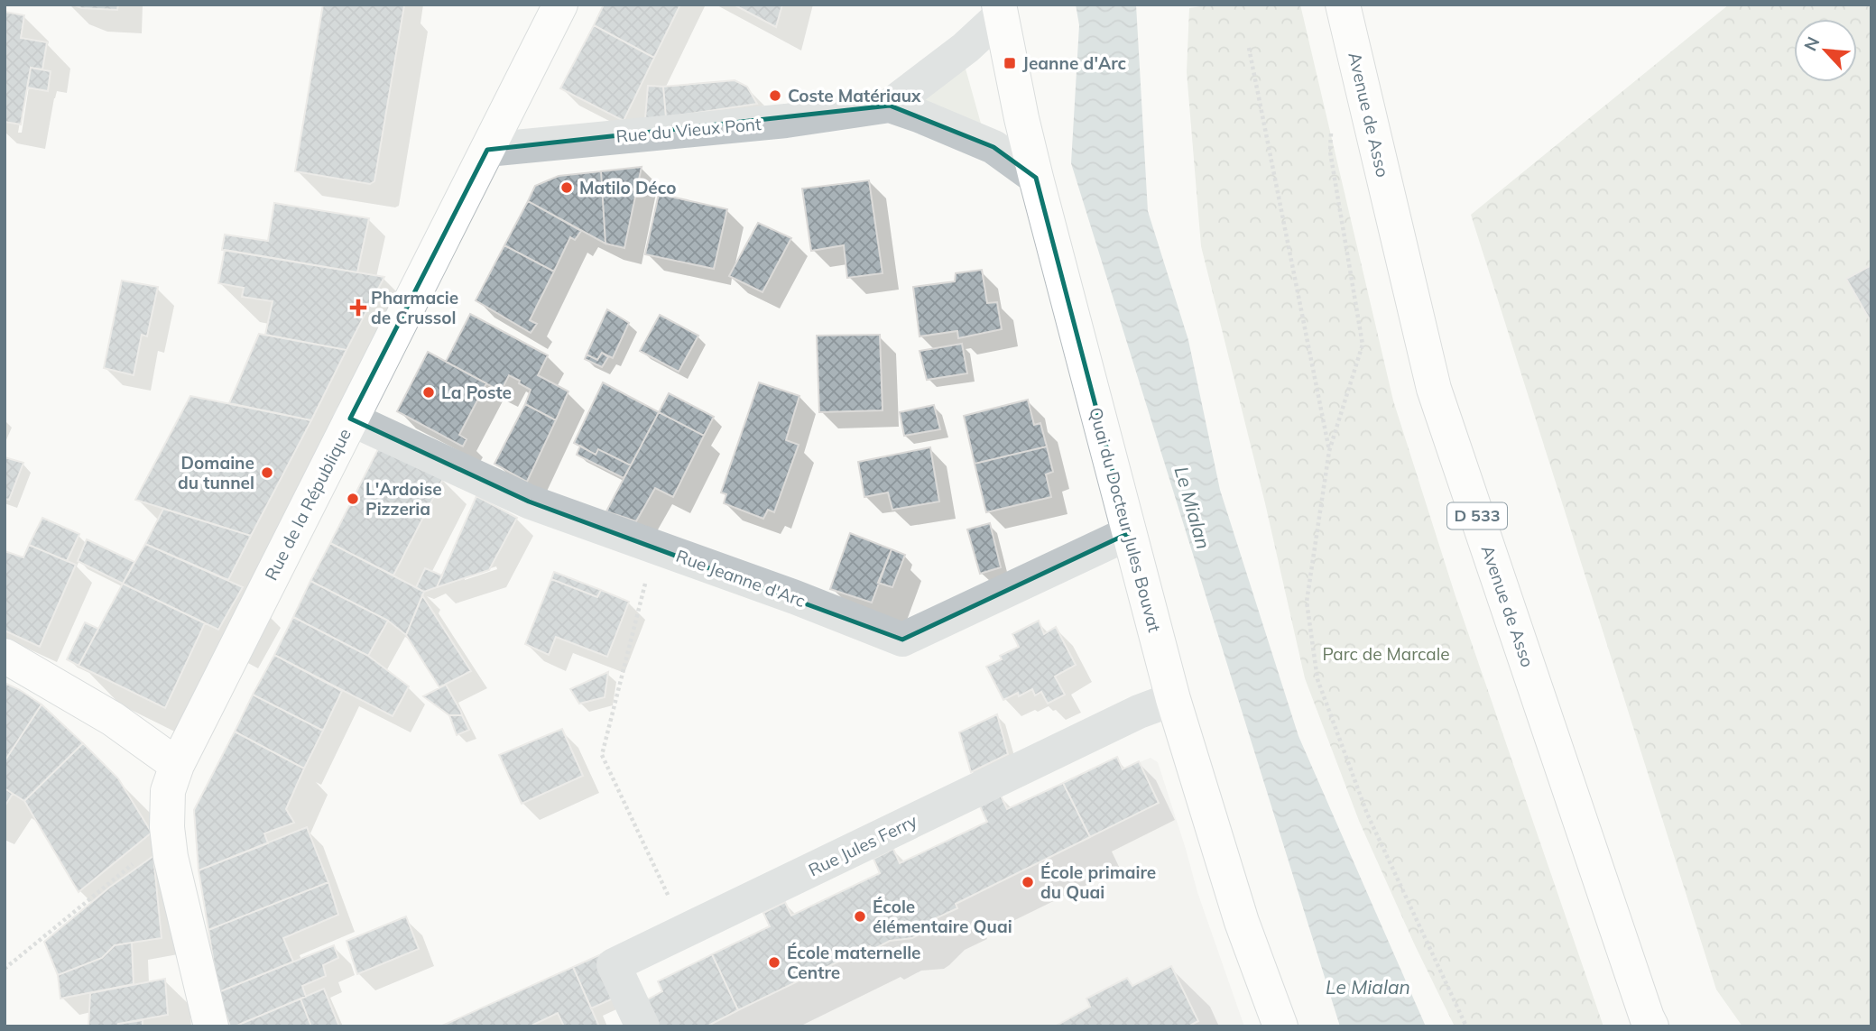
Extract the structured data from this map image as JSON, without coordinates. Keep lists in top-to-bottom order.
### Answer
{
  "streets": {
    "street": [
      "Avenue de Asso",
      "Rue du Vieux Pont",
      "Rue de la République",
      "D 533",
      "Quai du Docteur Jules Bouvat",
      "Rue Jeanne d'Arc",
      "Rue Jules Ferry"
    ]
  },
  "crossings": [
    ["Rue du Vieux Pont", "Rue de la République"],
    ["Rue du Vieux Pont", "Quai du Docteur Jules Bouvat"],
    ["Rue de la République", "Rue Jeanne d'Arc"],
    ["Quai du Docteur Jules Bouvat", "Rue Jeanne d'Arc"],
    ["Quai du Docteur Jules Bouvat", "Rue Jules Ferry"]
  ],
  "water": ["Le Mialan"],
  "parks": ["Parc de Marcale"],
  "places": {
    "transit": ["Jeanne d'Arc"],
    "other": [
      "Coste Matériaux",
      "Matilo Déco",
      "La Poste",
      "Domaine du tunnel",
      "L'Ardoise Pizzeria",
      "École primaire du Quai",
      "École élémentaire Quai",
      "École maternelle Centre"
    ],
    "health": ["Pharmacie de Crussol"]
  },
  "north": "top left"
}
